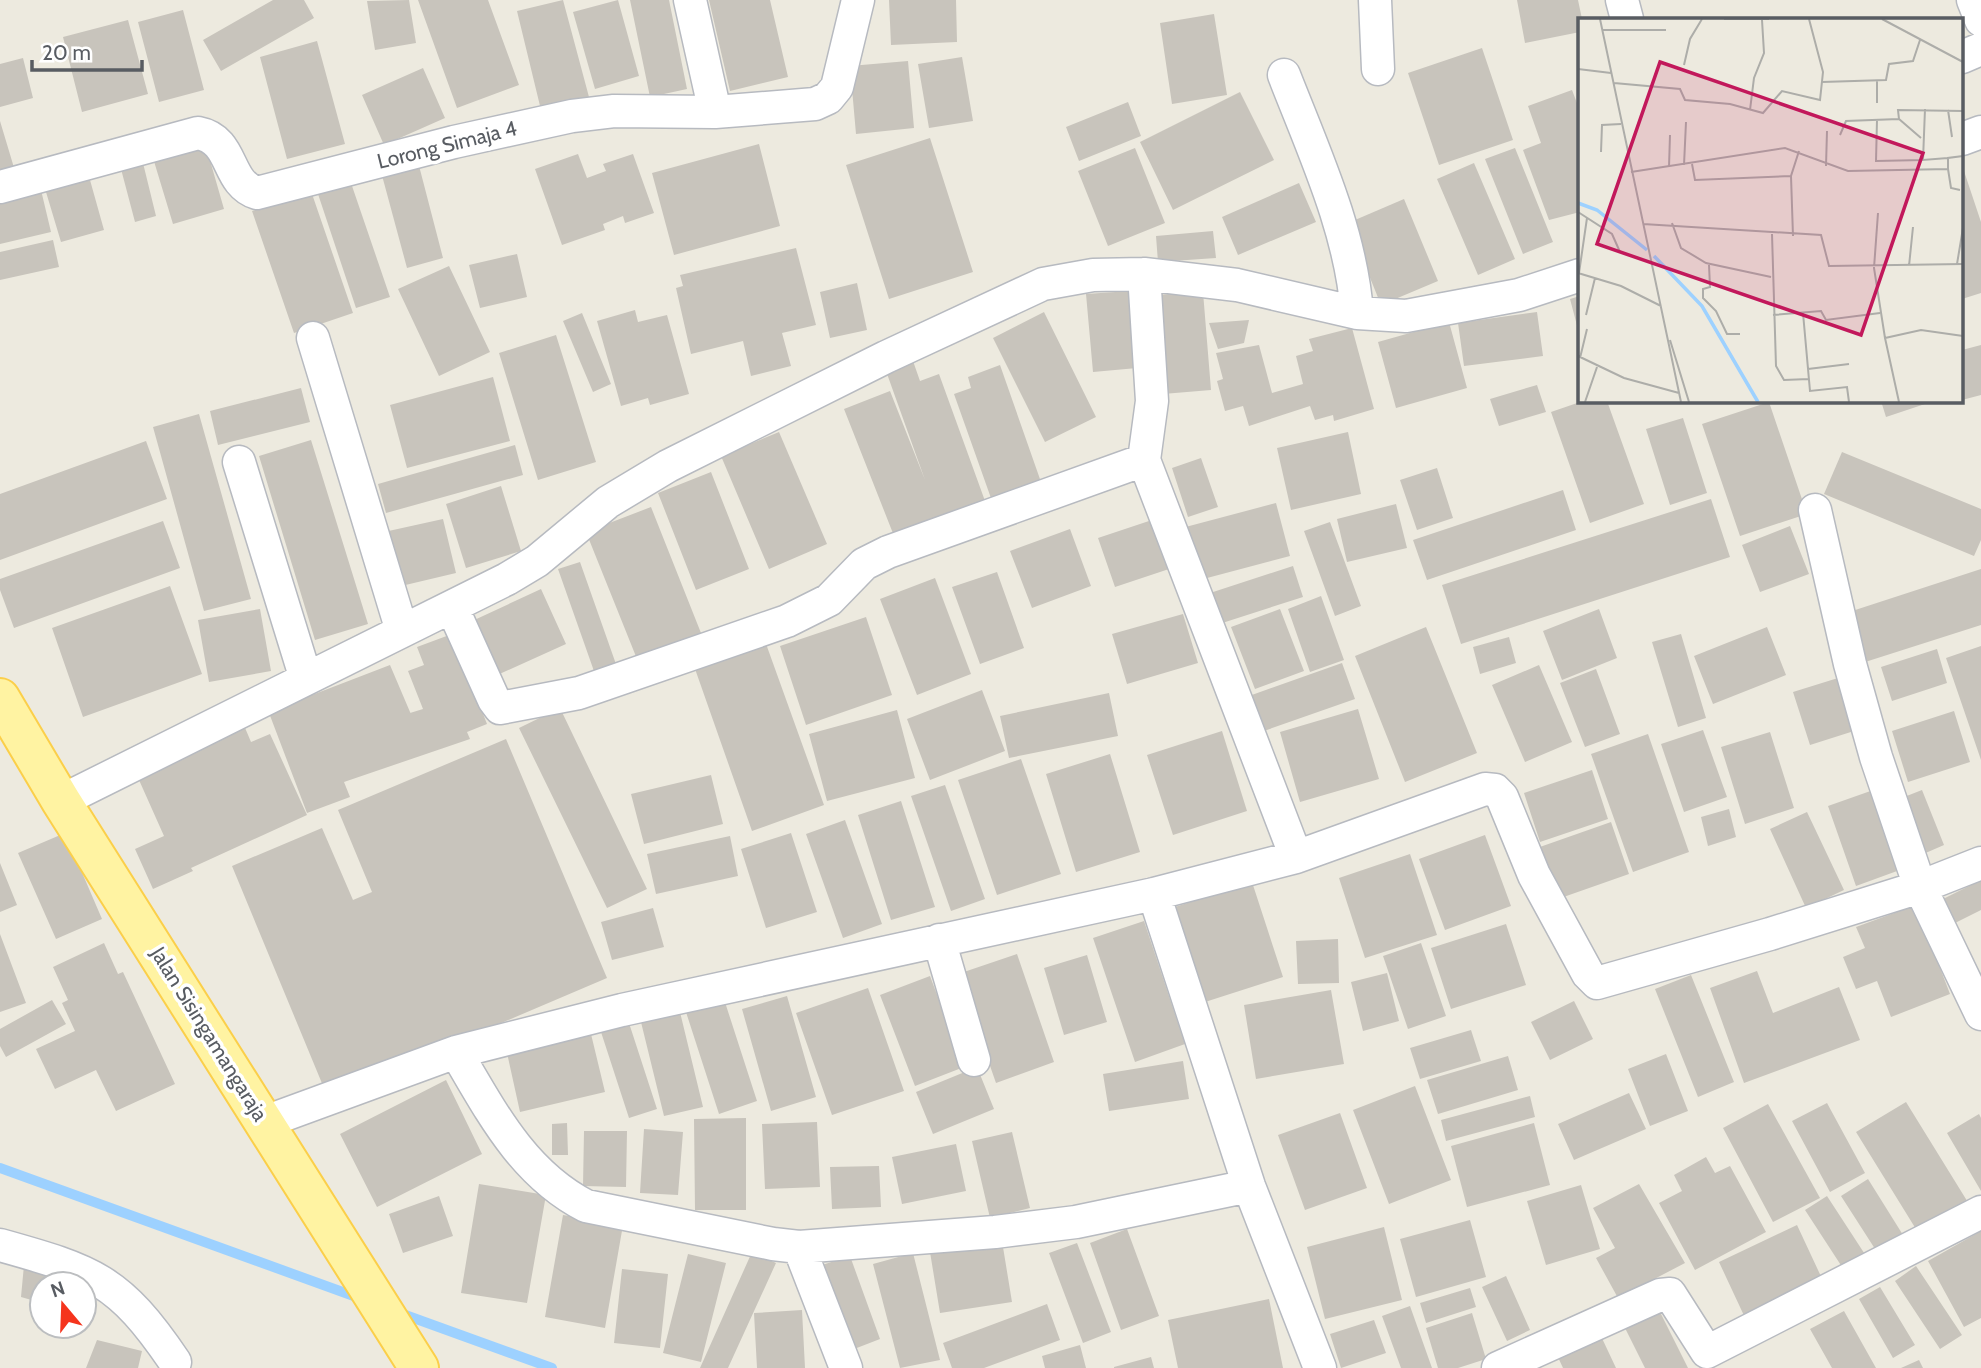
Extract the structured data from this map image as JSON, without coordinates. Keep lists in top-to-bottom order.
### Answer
{
  "streets": {
    "main road": ["Jalan Sisingamangaraja"],
    "street": ["Lorong Simaja 4"]
  },
  "scale_bar": "20 m",
  "north": "top"
}
